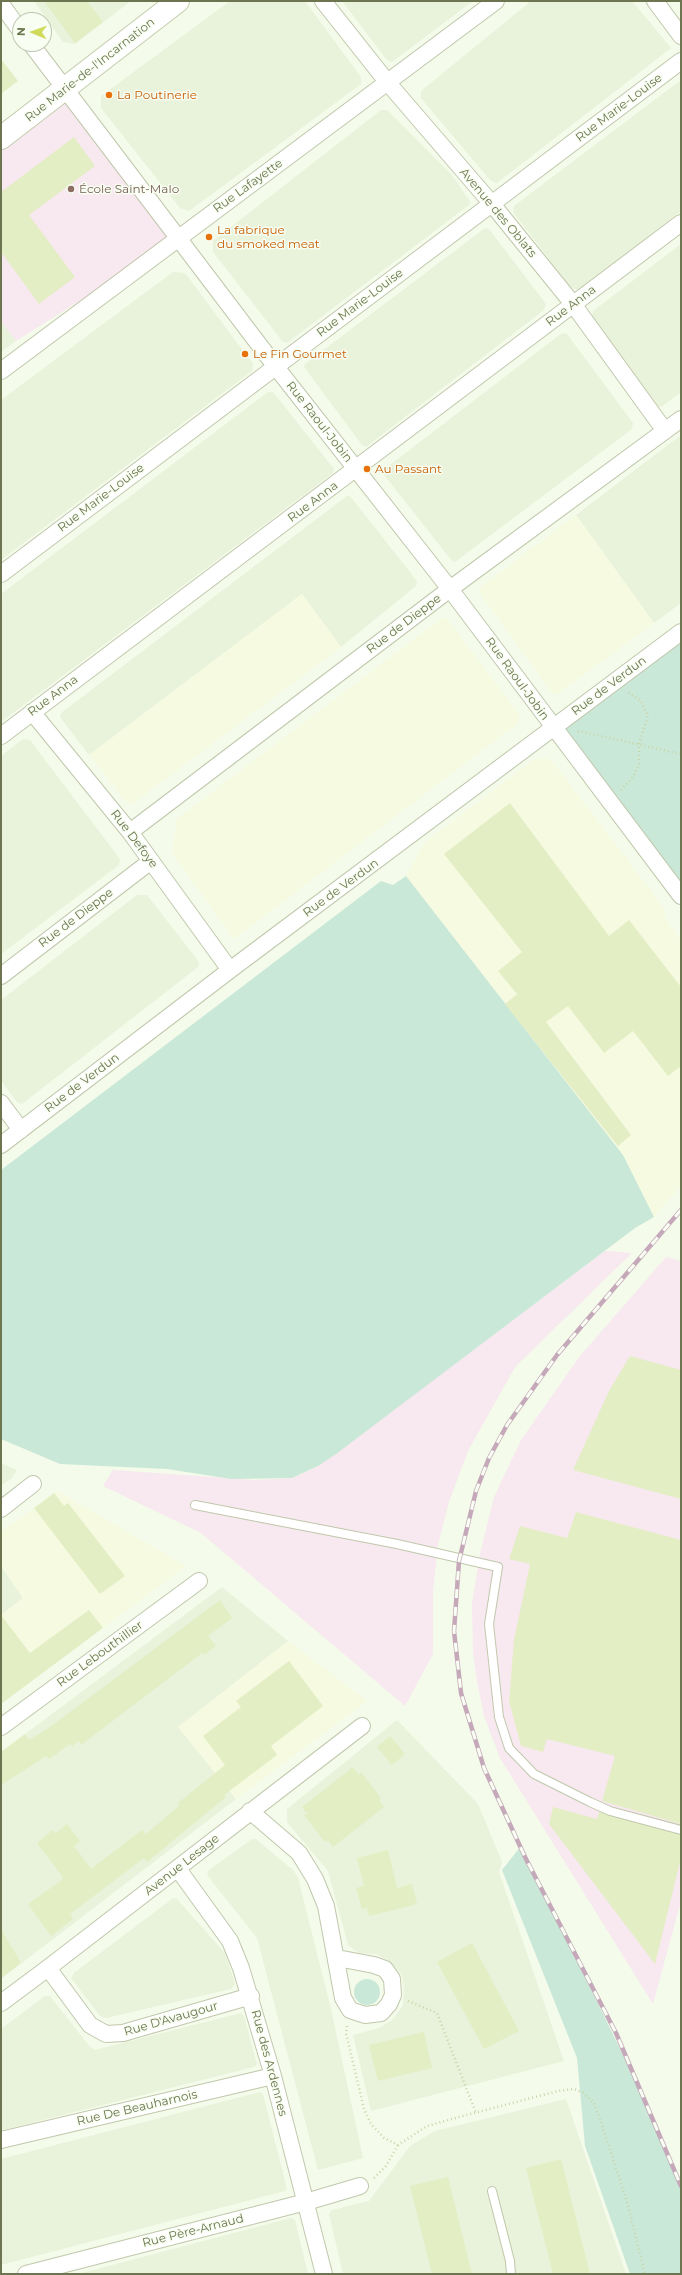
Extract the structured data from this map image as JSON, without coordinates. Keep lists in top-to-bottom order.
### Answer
{
  "streets": {
    "main road": ["Rue Marie-de-l'Incarnation"],
    "street": [
      "Rue Marie-Louise",
      "Rue Lafayette",
      "Avenue des Oblats",
      "Rue Anna",
      "Rue Raoul-Jobin",
      "Rue de Dieppe",
      "Rue de Verdun",
      "Rue Defoye",
      "Rue Lebouthillier",
      "Avenue Lesage",
      "Rue D'Avaugour",
      "Rue des Ardennes",
      "Rue De Beauharnois",
      "Rue Père-Arnaud"
    ]
  },
  "crossings": [
    ["Rue Marie-de-l'Incarnation", "Rue Raoul-Jobin"],
    ["Rue Marie-Louise", "Avenue des Oblats"],
    ["Rue Marie-Louise", "Rue Raoul-Jobin"],
    ["Rue Lafayette", "Avenue des Oblats"],
    ["Rue Lafayette", "Rue Raoul-Jobin"],
    ["Avenue des Oblats", "Rue Anna"],
    ["Avenue des Oblats", "Rue de Dieppe"],
    ["Rue Anna", "Rue Raoul-Jobin"],
    ["Rue Anna", "Rue Defoye"],
    ["Rue Raoul-Jobin", "Rue de Dieppe"],
    ["Rue Raoul-Jobin", "Rue de Verdun"],
    ["Rue de Dieppe", "Rue Defoye"],
    ["Rue de Verdun", "Rue Defoye"],
    ["Avenue Lesage", "Rue D'Avaugour"],
    ["Avenue Lesage", "Rue des Ardennes"],
    ["Rue D'Avaugour", "Rue des Ardennes"],
    ["Rue des Ardennes", "Rue De Beauharnois"],
    ["Rue des Ardennes", "Rue Père-Arnaud"]
  ],
  "places": [
    "La Poutinerie",
    "École Saint-Malo",
    "La fabrique du smoked meat",
    "Le Fin Gourmet",
    "Au Passant"
  ],
  "north": "left"
}
